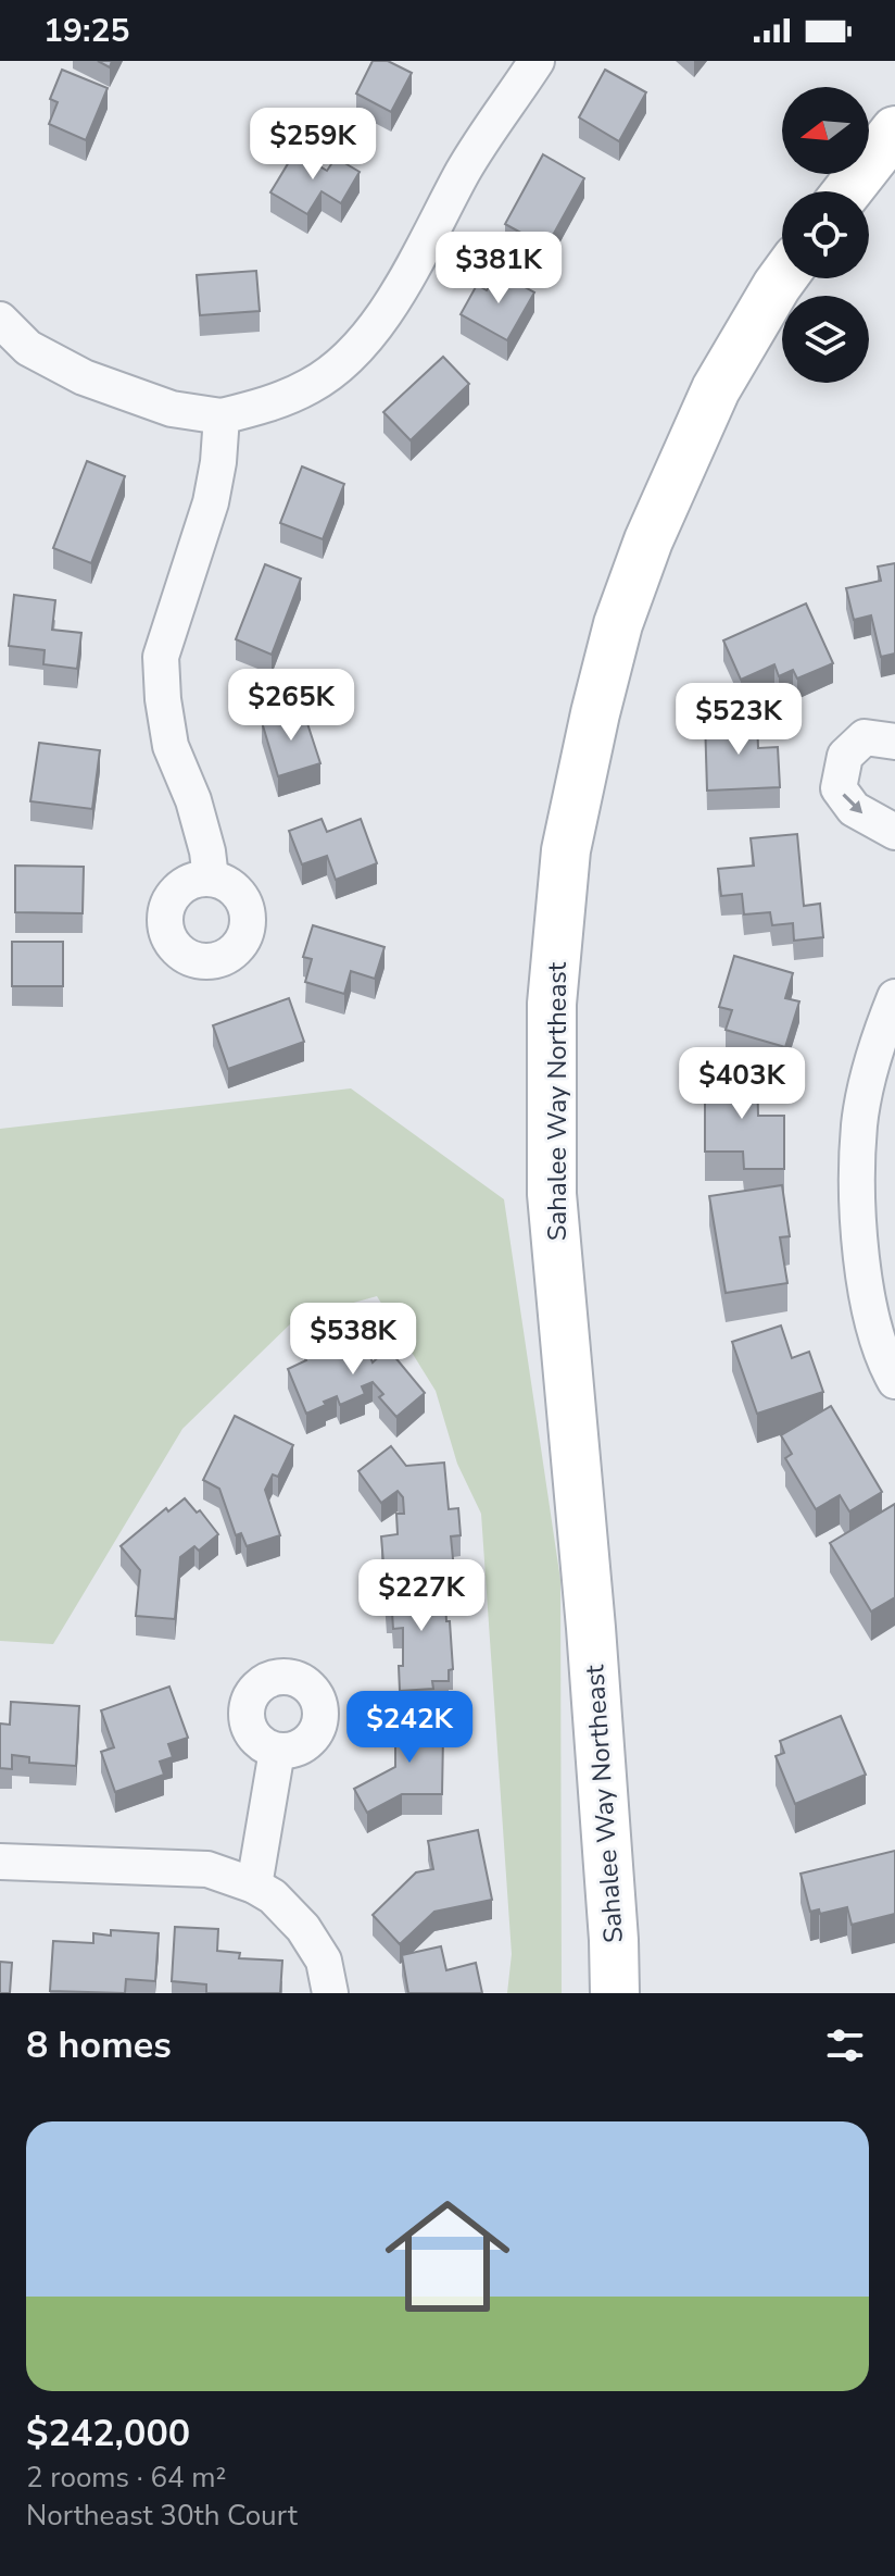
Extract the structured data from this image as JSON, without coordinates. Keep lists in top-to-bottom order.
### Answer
{
  "streets": {
    "main road": ["Sahalee Way Northeast"]
  },
  "north": "left",
  "page": {
    "status": "19:25",
    "price": [
      "$259K",
      "$381K",
      "$265K",
      "$523K",
      "$403K",
      "$538K",
      "$227K",
      "$242K"
    ],
    "heading": "8 homes",
    "list": [
      {
        "name": "$242,000",
        "note": "2 rooms · 64 m² · Northeast 30th Court"
      }
    ]
  }
}
